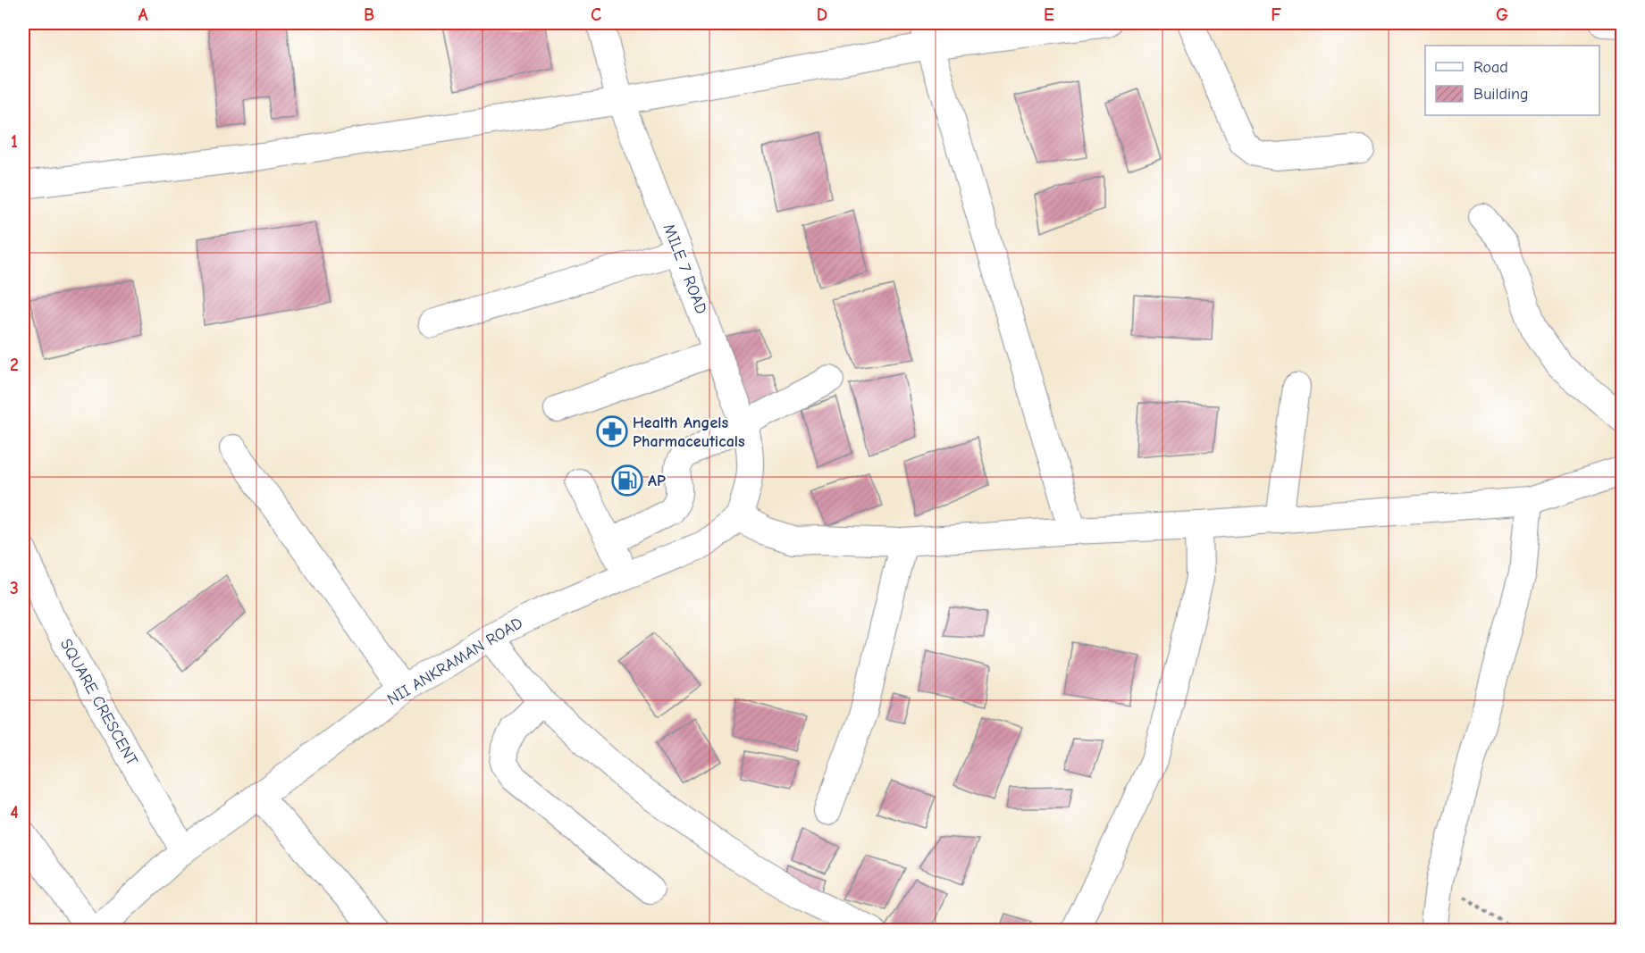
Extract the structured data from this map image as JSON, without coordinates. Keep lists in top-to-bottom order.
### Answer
{
  "streets": {
    "street": ["MILE 7 ROAD", "NII ANKRAMAN ROAD", "SQUARE CRESCENT"]
  },
  "crossings": [
    ["MILE 7 ROAD", "NII ANKRAMAN ROAD"],
    ["NII ANKRAMAN ROAD", "SQUARE CRESCENT"]
  ],
  "places": {
    "pharmacy": ["Health Angels Pharmaceuticals"],
    "fuel station": ["AP"]
  },
  "legend": ["Road", "Building"],
  "grid": {
    "columns": [
      "A",
      "B",
      "C",
      "D",
      "E",
      "F",
      "G"
    ],
    "rows": [
      "1",
      "2",
      "3",
      "4"
    ]
  }
}
